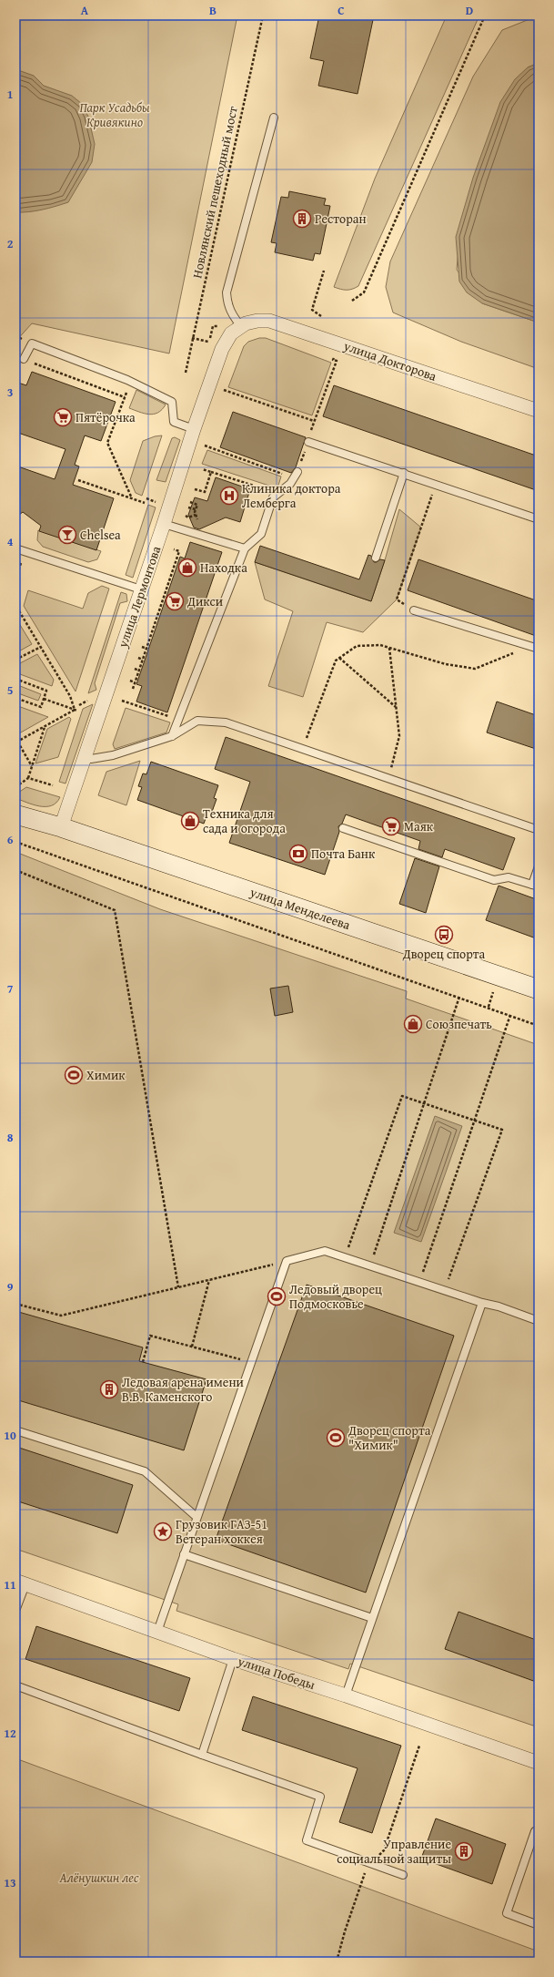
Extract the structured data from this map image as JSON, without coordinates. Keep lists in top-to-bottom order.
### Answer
{
  "streets": {
    "main road": ["улица Менделеева"],
    "street": ["улица Докторова", "улица Лермонтова", "улица Победы"],
    "path": ["Новлянский пешеходный мост"]
  },
  "crossings": [
    ["улица Докторова", "улица Лермонтова"],
    ["улица Лермонтова", "улица Менделеева"]
  ],
  "parks": ["Парк Усадьбы Кривякино", "Алёнушкин лес"],
  "places": {
    "building": ["Ресторан", "Ледовая арена имени В.В. Каменского", "Управление социальной защиты"],
    "supermarket": ["Пятёрочка", "Дикси", "Маяк"],
    "hospital": ["Клиника доктора Лемберга"],
    "bar": ["Chelsea"],
    "shop": ["Находка", "Техника для сада и огорода", "Союзпечать"],
    "bank": ["Почта Банк"],
    "bus stop": ["Дворец спорта"],
    "sports": ["Химик", "Ледовый дворец Подмосковье", "Дворец спорта \"Химик\""],
    "place": ["Грузовик ГАЗ-51 Ветеран хоккея"]
  },
  "grid": {
    "columns": [
      "A",
      "B",
      "C",
      "D"
    ],
    "rows": [
      "1",
      "2",
      "3",
      "4",
      "5",
      "6",
      "7",
      "8",
      "9",
      "10",
      "11",
      "12",
      "13"
    ]
  }
}
